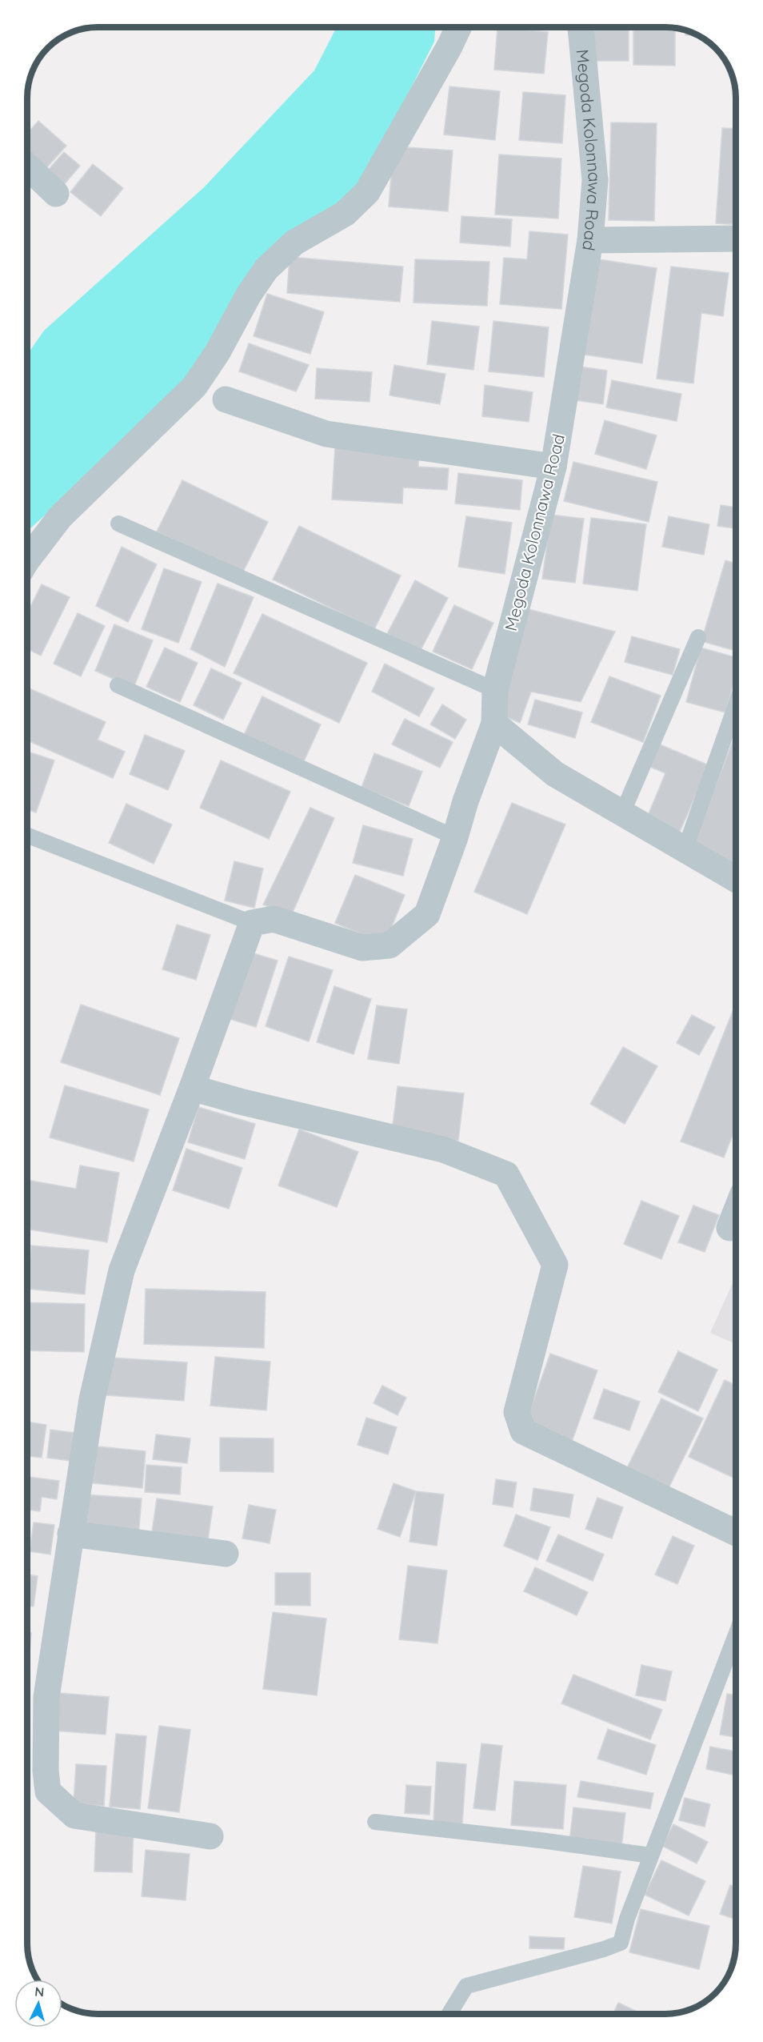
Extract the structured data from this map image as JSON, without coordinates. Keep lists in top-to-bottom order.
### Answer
{
  "streets": {
    "street": ["Megoda Kolonnawa Road"]
  },
  "north": "top"
}
